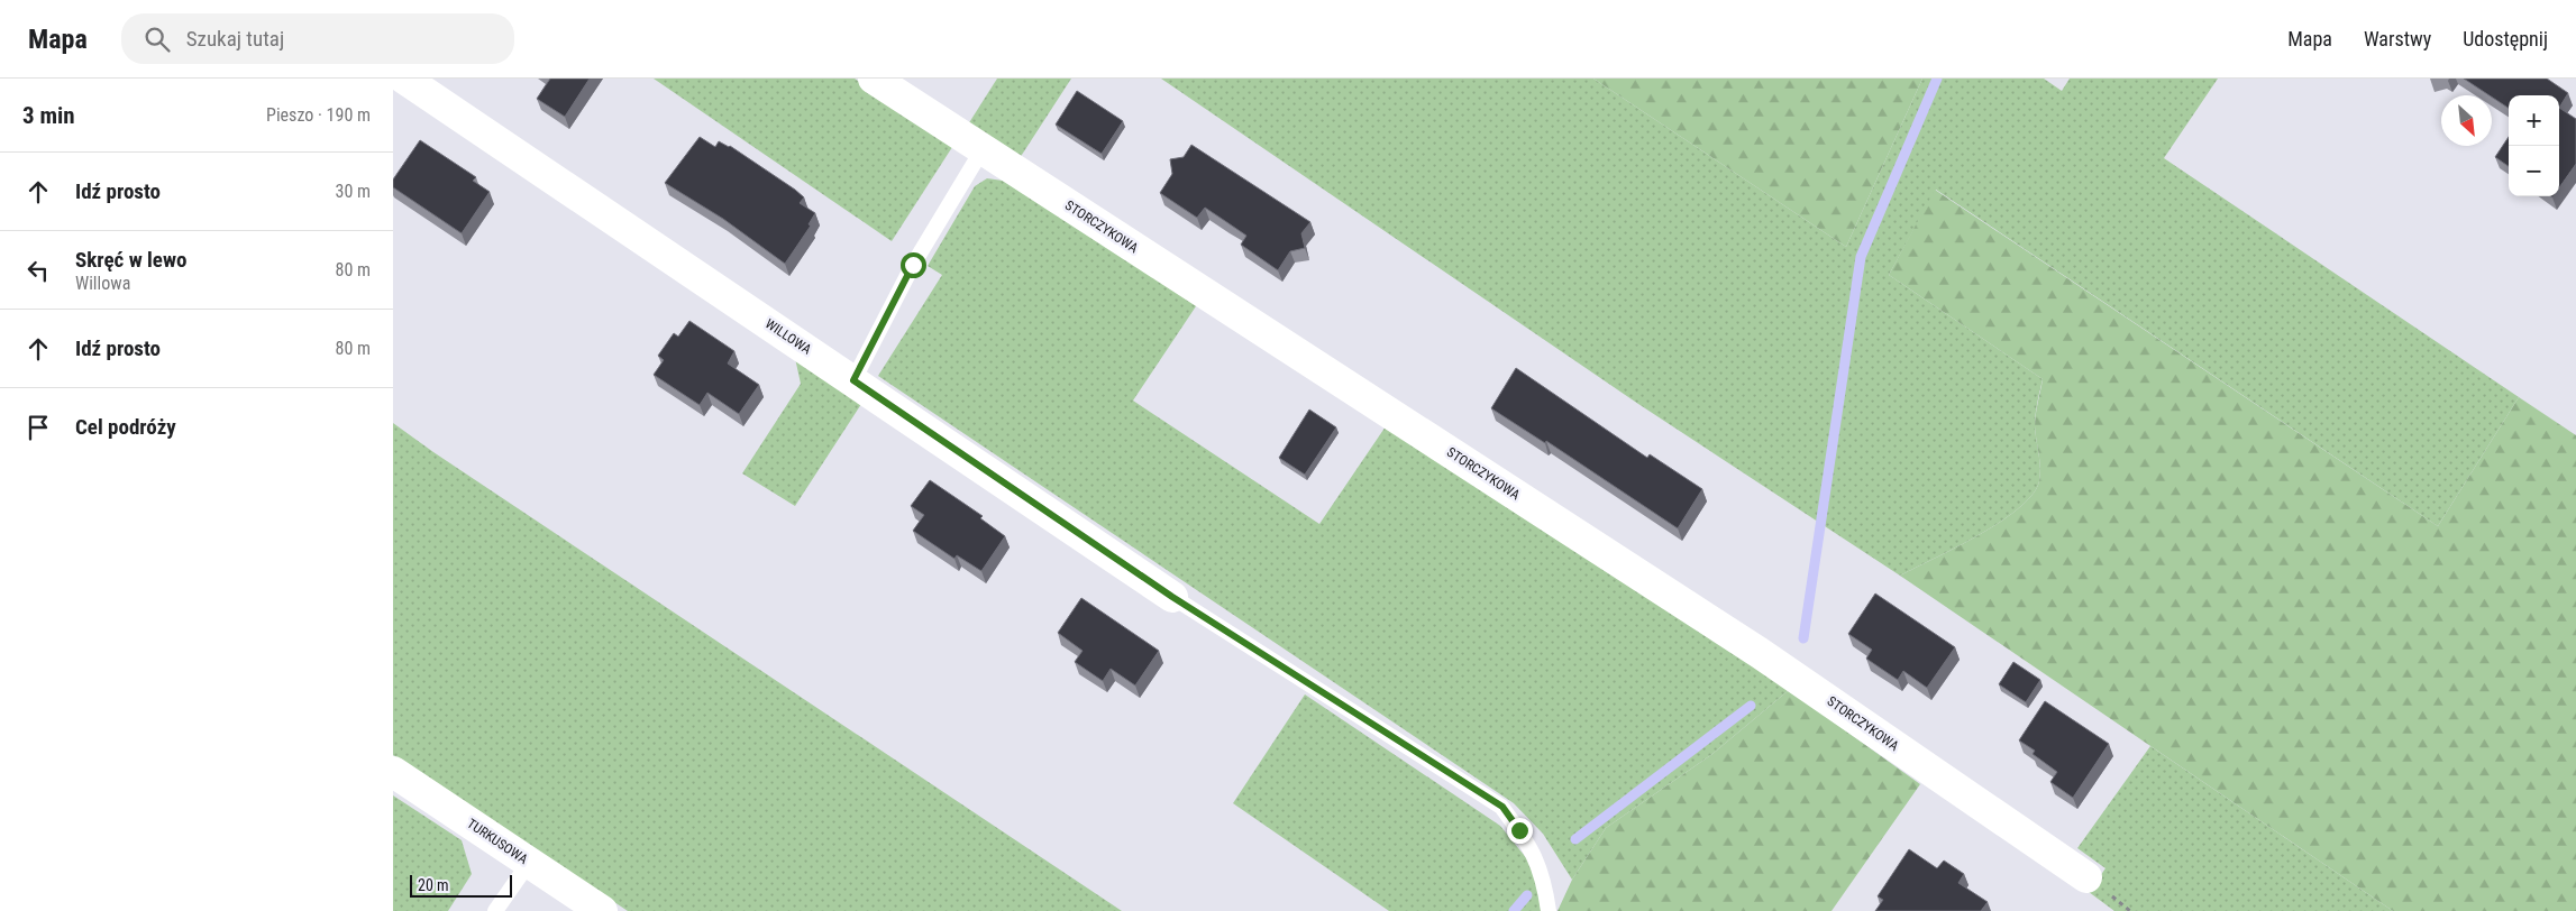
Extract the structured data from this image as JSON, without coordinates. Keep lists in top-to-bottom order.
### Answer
{
  "streets": {
    "street": ["STORCZYKOWA", "WILLOWA", "TURKUSOWA"]
  },
  "scale_bar": "20 m",
  "north": "bottom right",
  "page": {
    "header": "Mapa",
    "search": "Szukaj tutaj",
    "nav": ["Mapa", "Warstwy", "Udostępnij"],
    "heading": ["3 min", "Pieszo · 190 m"],
    "map_buttons": ["+", "−"],
    "list": [
      ["Idź prosto", "30 m"],
      ["Skręć w lewo", "Willowa", "80 m"],
      ["Idź prosto", "80 m"],
      "Cel podróży"
    ],
    "scale": "20 m"
  }
}
